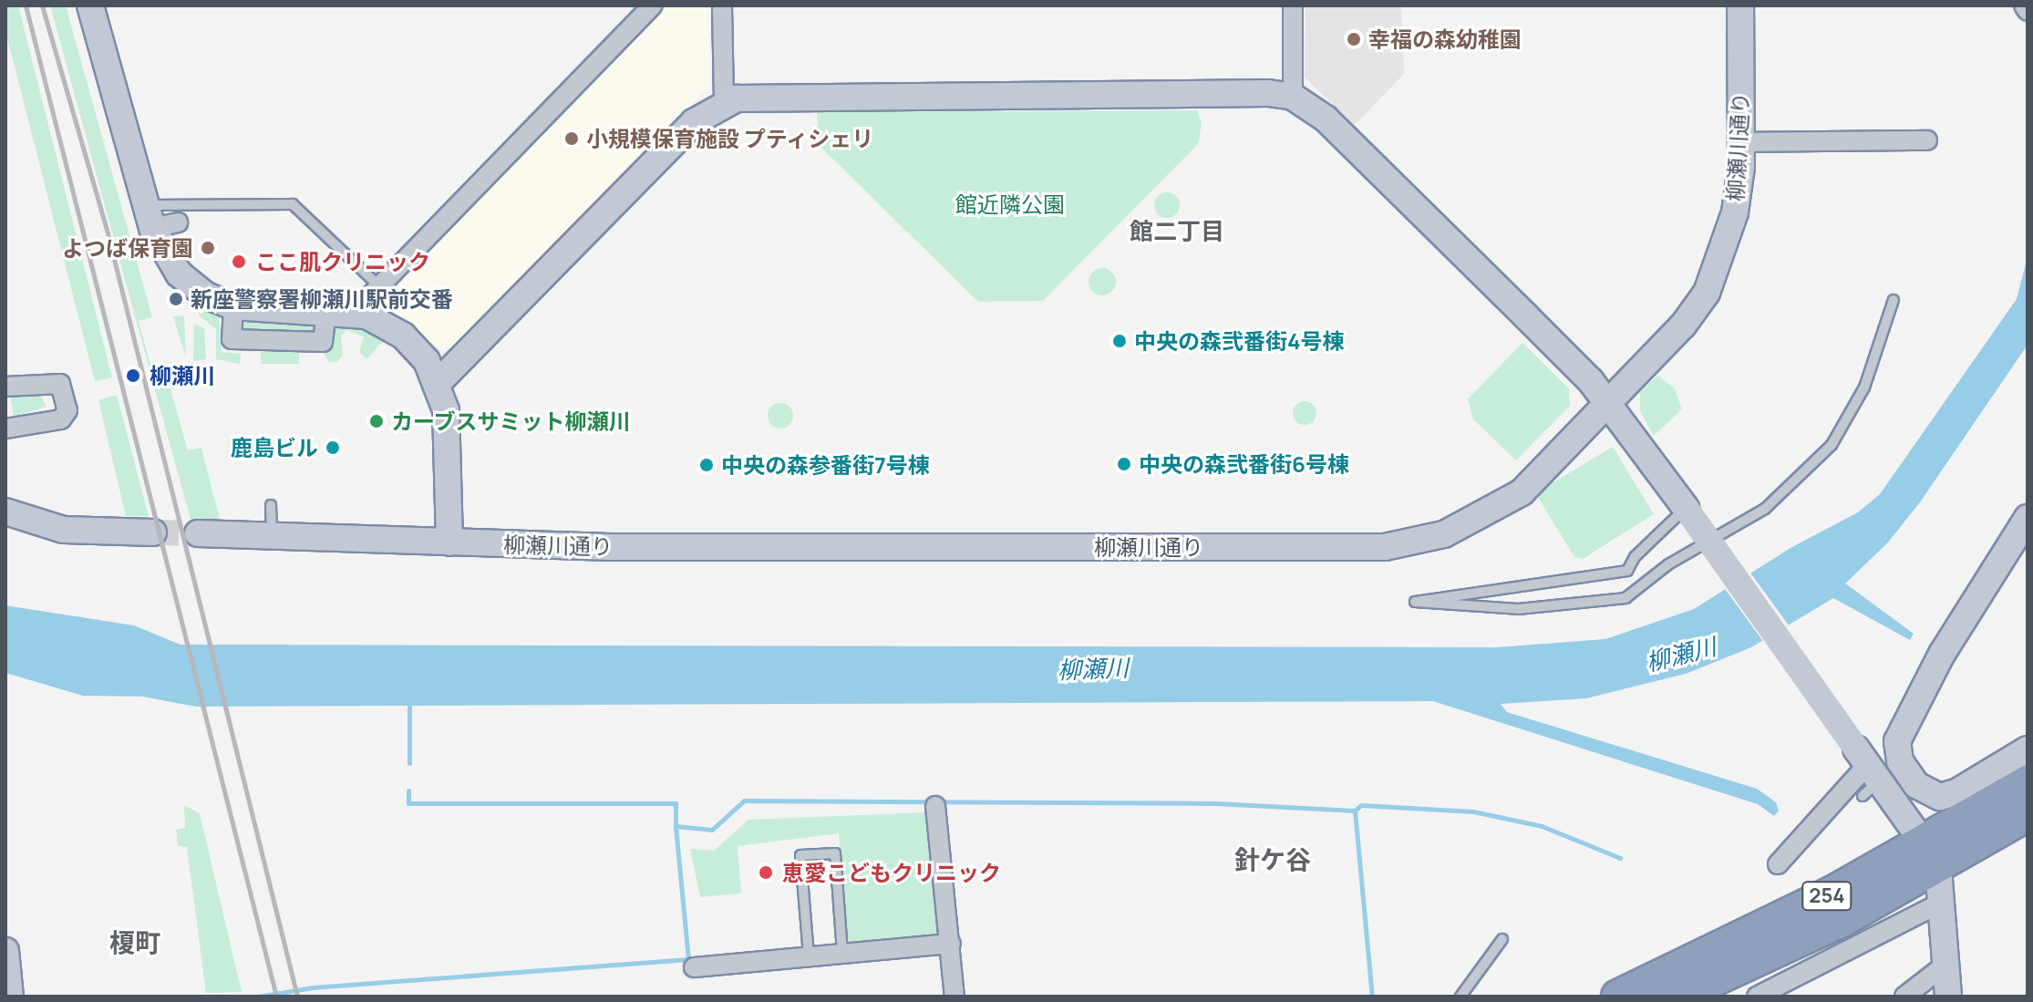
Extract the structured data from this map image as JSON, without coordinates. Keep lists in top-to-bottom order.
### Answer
{
  "streets": {
    "highway": ["254"],
    "street": ["柳瀬川通り"]
  },
  "districts": ["館二丁目", "針ケ谷", "榎町"],
  "water": ["柳瀬川"],
  "parks": ["館近隣公園"],
  "places": [
    "幸福の森幼稚園",
    "小規模保育施設 プティシェリ",
    "よつば保育園",
    "ここ肌クリニック",
    "新座警察署柳瀬川駅前交番",
    "中央の森弐番街4号棟",
    "柳瀬川",
    "カーブスサミット柳瀬川",
    "鹿島ビル",
    "中央の森弐番街6号棟",
    "中央の森参番街7号棟",
    "恵愛こどもクリニック"
  ]
}
